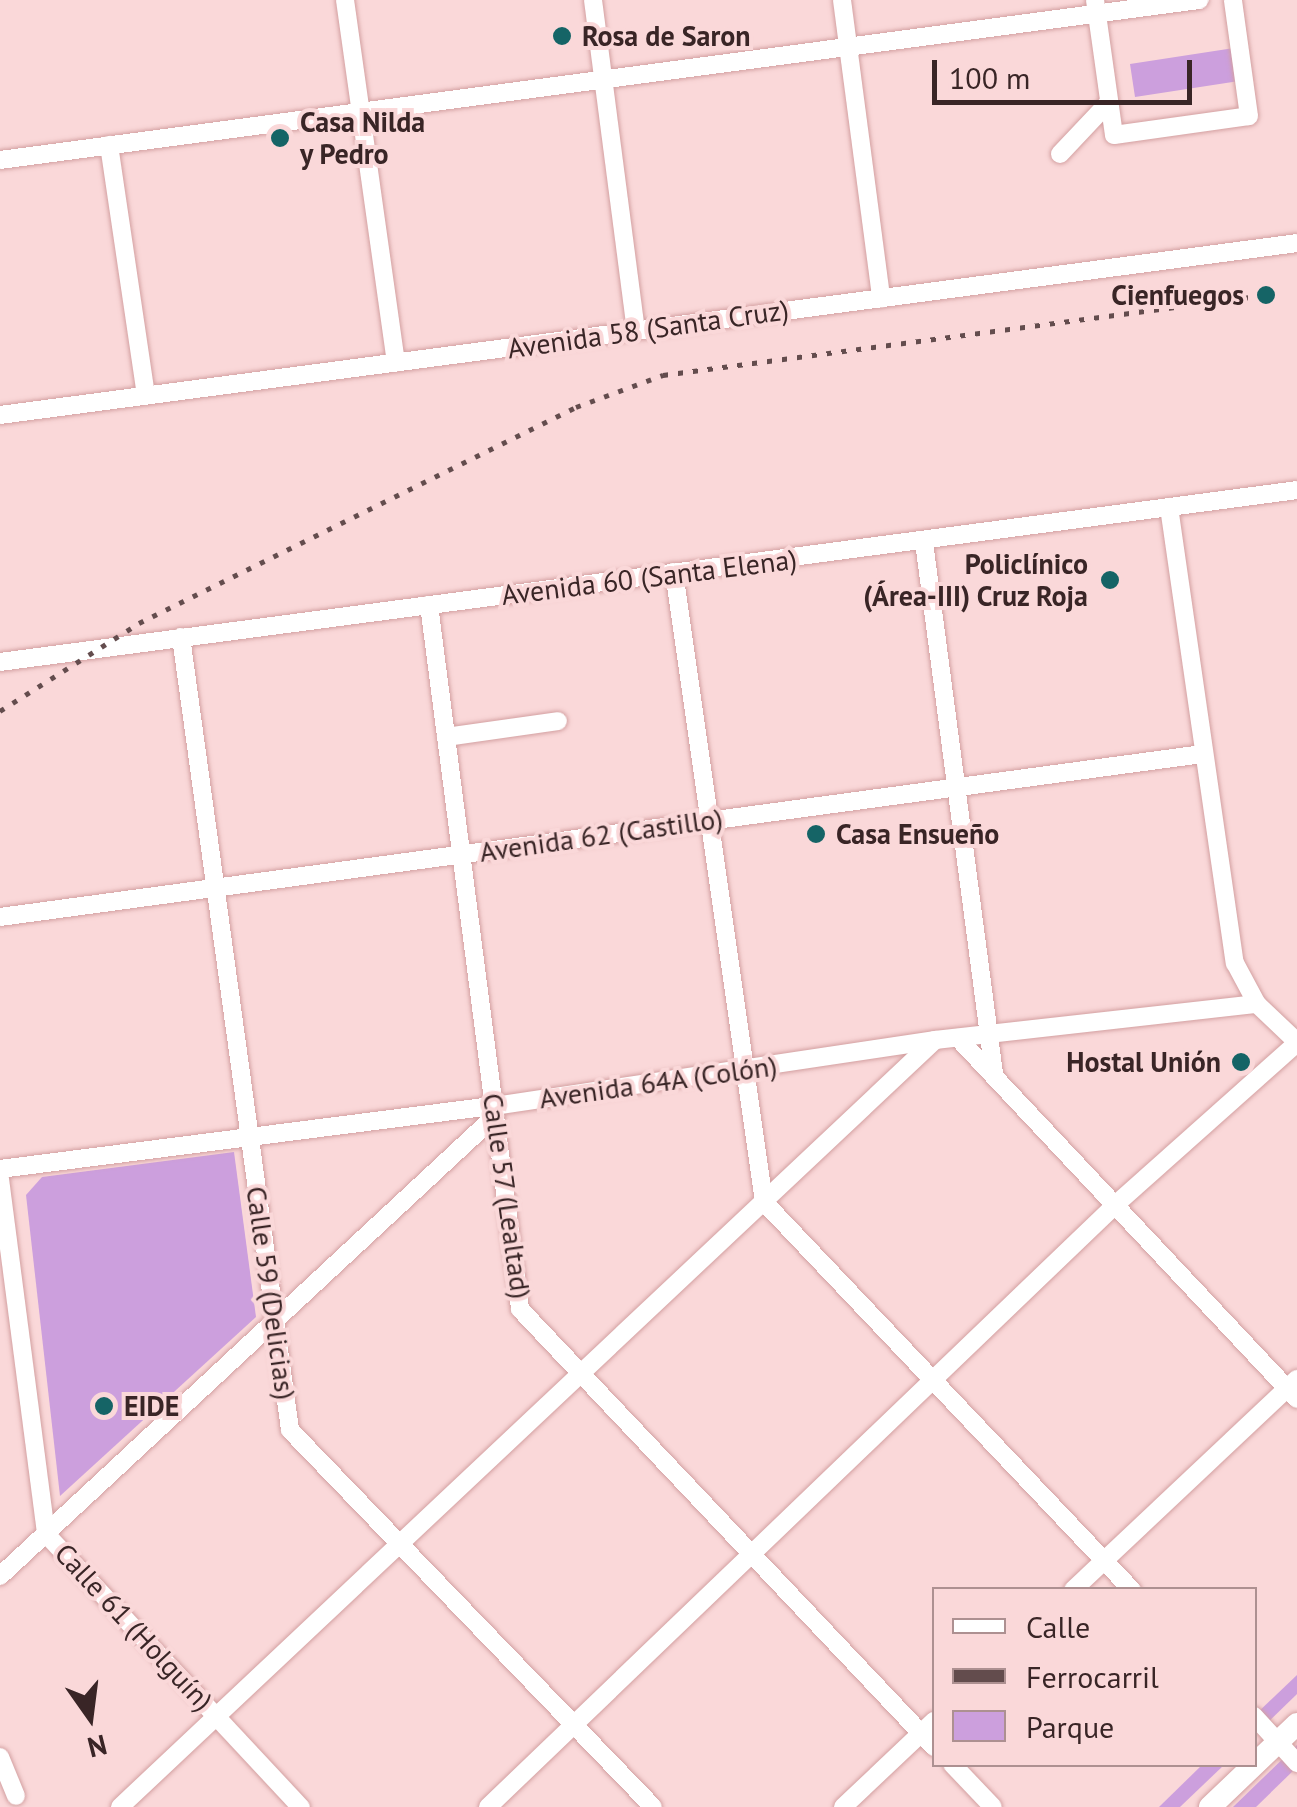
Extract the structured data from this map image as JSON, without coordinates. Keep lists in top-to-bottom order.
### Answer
{
  "streets": {
    "street": [
      "Avenida 58 (Santa Cruz)",
      "Avenida 60 (Santa Elena)",
      "Avenida 62 (Castillo)",
      "Avenida 64A (Colón)",
      "Calle 57 (Lealtad)",
      "Calle 59 (Delicias)",
      "Calle 61 (Holguín)"
    ]
  },
  "crossings": [
    ["Avenida 60 (Santa Elena)", "Calle 57 (Lealtad)"],
    ["Avenida 60 (Santa Elena)", "Calle 59 (Delicias)"],
    ["Avenida 62 (Castillo)", "Calle 57 (Lealtad)"],
    ["Avenida 62 (Castillo)", "Calle 59 (Delicias)"],
    ["Avenida 64A (Colón)", "Calle 57 (Lealtad)"],
    ["Avenida 64A (Colón)", "Calle 59 (Delicias)"]
  ],
  "places": [
    "Rosa de Saron",
    "Casa Nilda y Pedro",
    "Cienfuegos",
    "Policlínico (Área-III) Cruz Roja",
    "Casa Ensueño",
    "Hostal Unión",
    "EIDE"
  ],
  "legend": ["Calle", "Ferrocarril", "Parque"],
  "scale_bar": "100 m",
  "north": "bottom"
}
